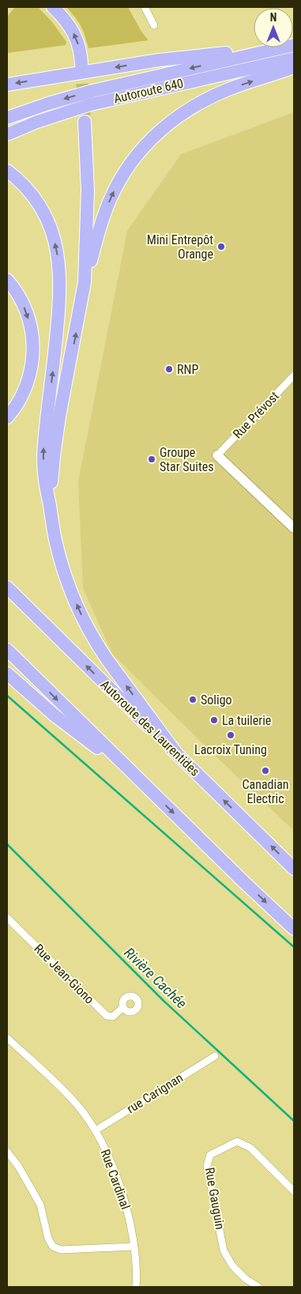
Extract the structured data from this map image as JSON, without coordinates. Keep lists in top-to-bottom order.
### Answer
{
  "streets": {
    "highway": ["Autoroute 640", "Autoroute des Laurentides"],
    "street": [
      "Rue Prévost",
      "Rue Jean-Giono",
      "rue Carignan",
      "Rue Cardinal",
      "Rue Gauguin"
    ]
  },
  "crossings": [
    ["rue Carignan", "Rue Cardinal"]
  ],
  "water": ["Rivière Cachée"],
  "places": [
    "Mini Entrepôt Orange",
    "RNP",
    "Groupe Star Suites",
    "Soligo",
    "La tuilerie",
    "Lacroix Tuning",
    "Canadian Electric"
  ],
  "north": "top"
}
